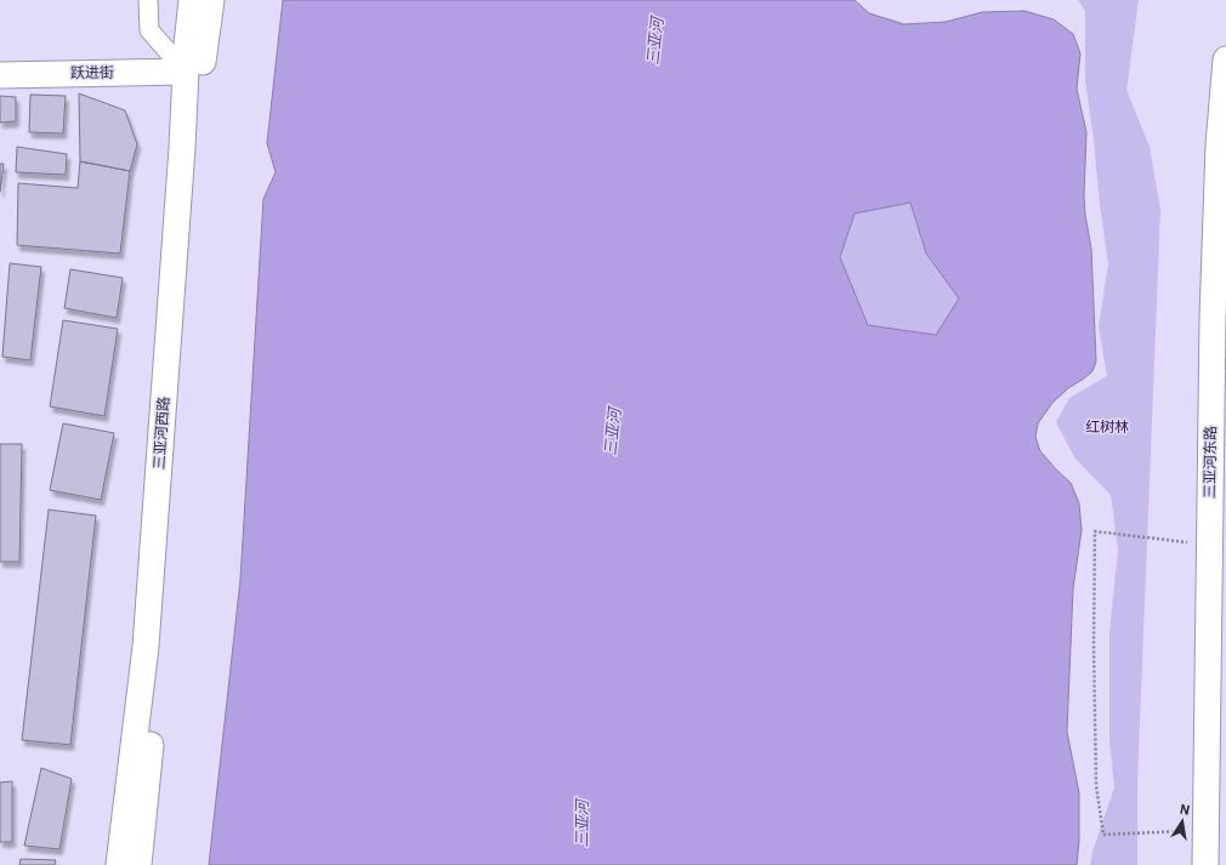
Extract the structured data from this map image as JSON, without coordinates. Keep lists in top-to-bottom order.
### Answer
{
  "streets": {
    "main road": ["跃进街", "三亚河西路", "三亚河东路"]
  },
  "crossings": [
    ["跃进街", "三亚河西路"]
  ],
  "water": ["三亚河"],
  "parks": ["红树林"],
  "north": "top"
}
